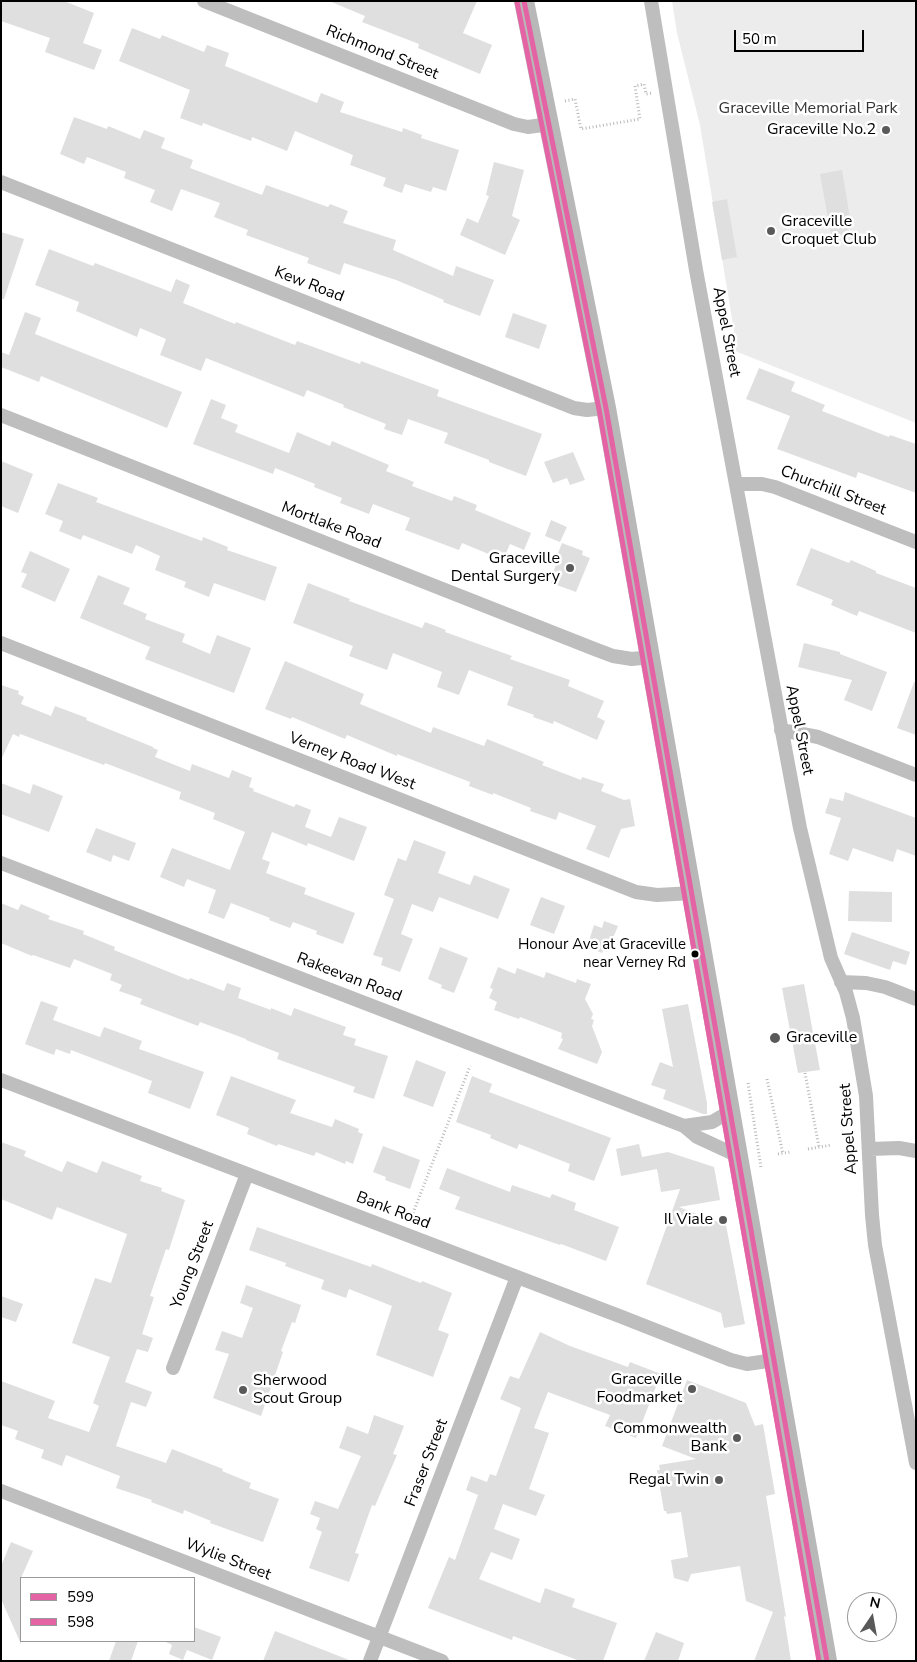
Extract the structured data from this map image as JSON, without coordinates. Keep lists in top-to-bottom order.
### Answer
{
  "streets": {
    "street": [
      "Richmond Street",
      "Kew Road",
      "Appel Street",
      "Churchill Street",
      "Mortlake Road",
      "Verney Road West",
      "Rakeevan Road",
      "Bank Road",
      "Young Street",
      "Fraser Street",
      "Wylie Street"
    ]
  },
  "crossings": [
    ["Appel Street", "Churchill Street"],
    ["Bank Road", "Young Street"],
    ["Bank Road", "Fraser Street"],
    ["Fraser Street", "Wylie Street"]
  ],
  "parks": ["Graceville Memorial Park"],
  "places": [
    "Graceville No.2",
    "Graceville Croquet Club",
    "Graceville Dental Surgery",
    "Honour Ave at Graceville near Verney Rd",
    "Graceville",
    "Il Viale",
    "Graceville Foodmarket",
    "Sherwood Scout Group",
    "Commonwealth Bank",
    "Regal Twin"
  ],
  "lines": ["transit line 599", "transit line 598"],
  "legend": ["599", "598"],
  "scale_bar": "50 m",
  "north": "top"
}
